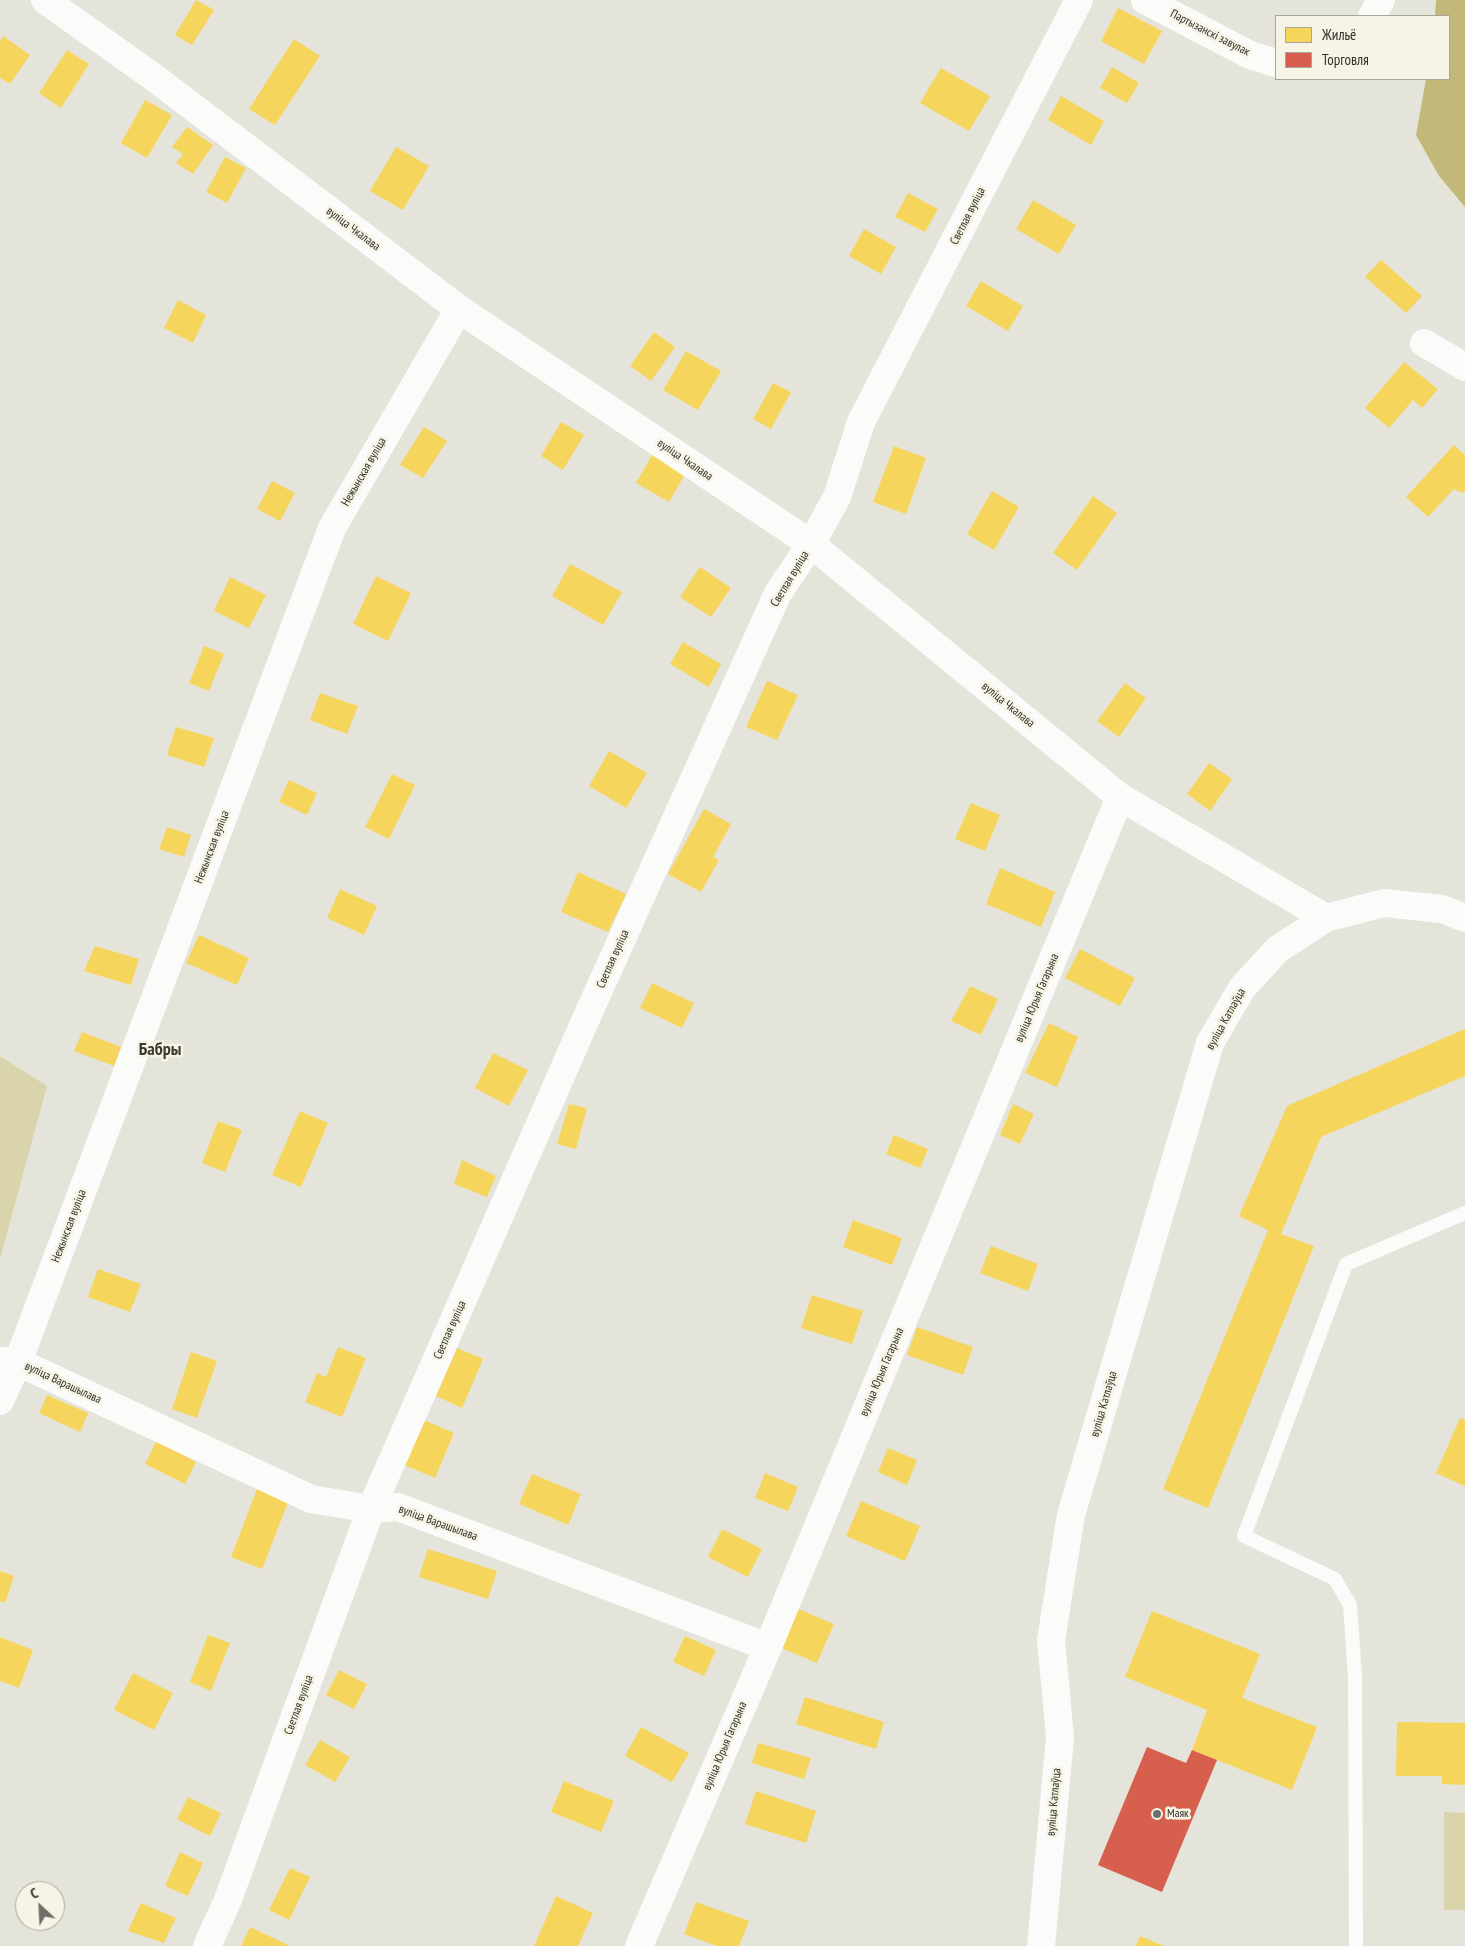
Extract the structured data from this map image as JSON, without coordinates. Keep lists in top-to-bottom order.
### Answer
{
  "streets": {
    "street": [
      "Партызанскі завулак",
      "Светлая вуліца",
      "вуліца Чкалава",
      "Нежынская вуліца",
      "вуліца Юрыя Гагарына",
      "вуліца Катлаўца",
      "вуліца Варашылава"
    ]
  },
  "crossings": [
    ["Светлая вуліца", "вуліца Чкалава"],
    ["Светлая вуліца", "вуліца Варашылава"],
    ["вуліца Чкалава", "Нежынская вуліца"],
    ["вуліца Чкалава", "вуліца Юрыя Гагарына"],
    ["вуліца Чкалава", "вуліца Катлаўца"],
    ["Нежынская вуліца", "вуліца Варашылава"],
    ["вуліца Юрыя Гагарына", "вуліца Варашылава"]
  ],
  "districts": ["Бабры"],
  "places": ["Маяк"],
  "legend": ["Жильё", "Торговля"],
  "north": "top left"
}
